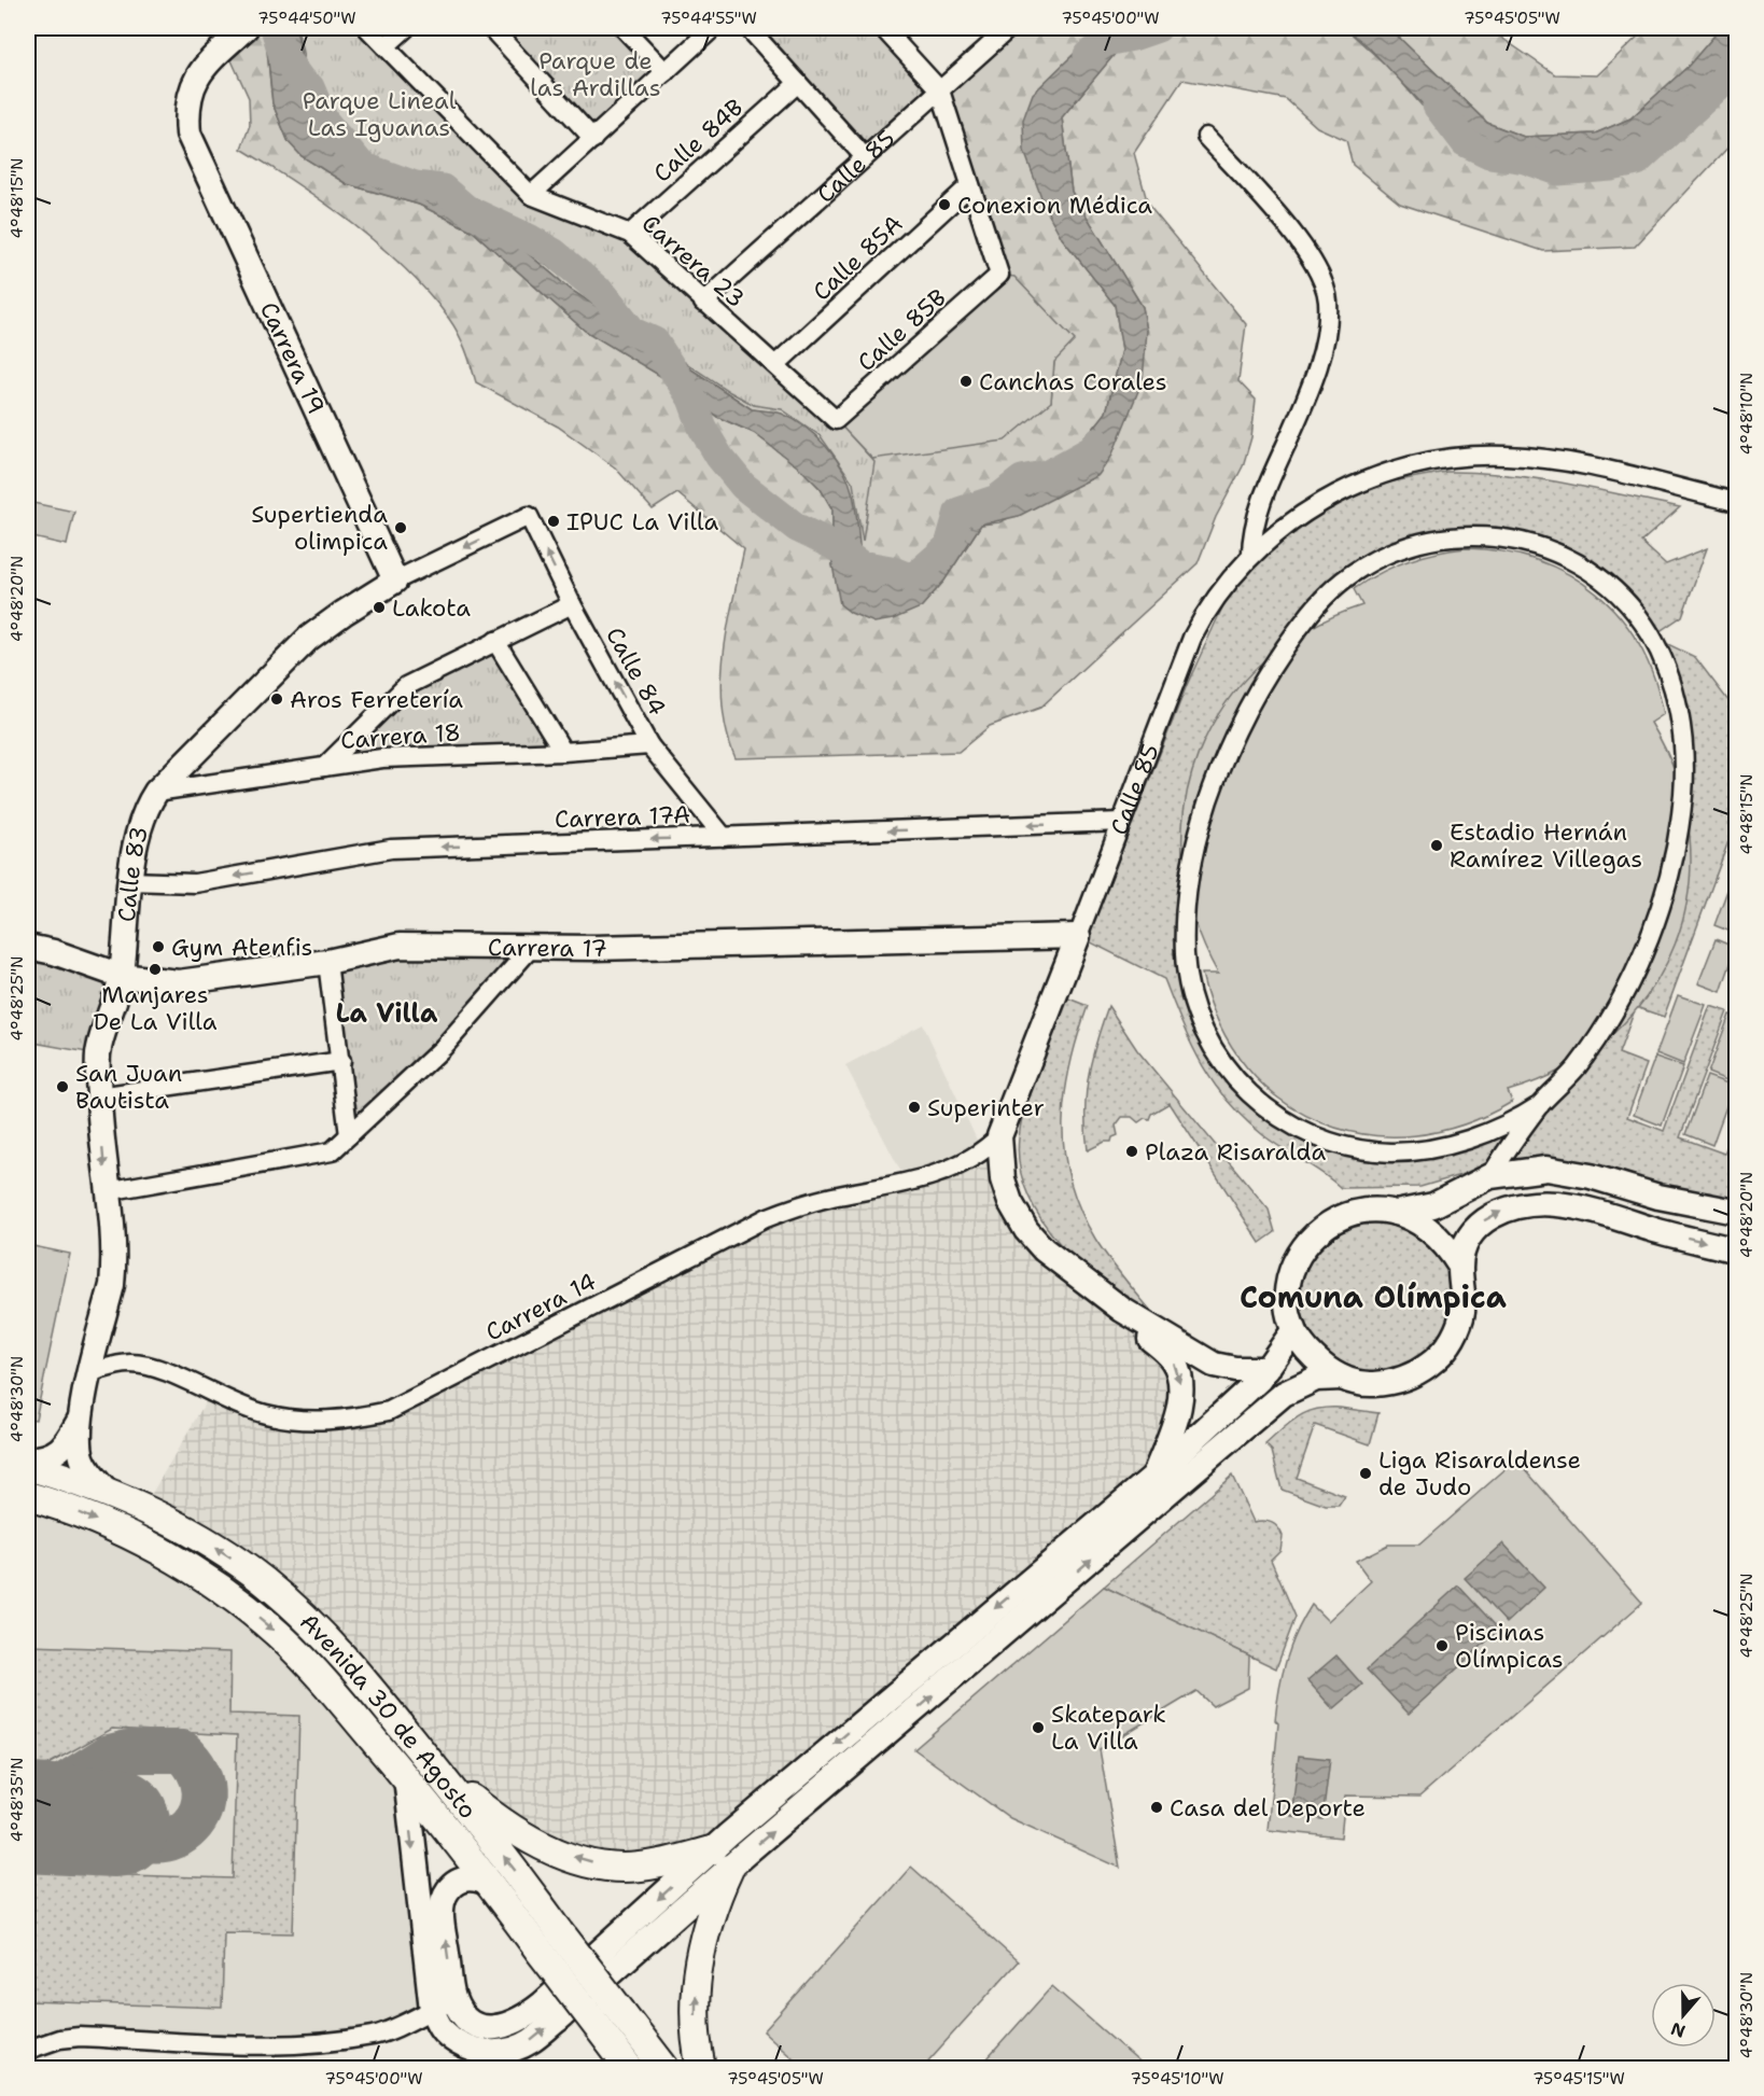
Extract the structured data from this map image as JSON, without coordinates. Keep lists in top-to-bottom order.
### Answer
{
  "streets": {
    "main road": ["Avenida 30 de Agosto"],
    "street": [
      "Calle 84B",
      "Calle 85",
      "Calle 85A",
      "Carrera 23",
      "Calle 85B",
      "Carrera 19",
      "Calle 84",
      "Carrera 18",
      "Carrera 17A",
      "Calle 83",
      "Carrera 17",
      "Carrera 14"
    ]
  },
  "crossings": [
    ["Calle 84B", "Carrera 23"],
    ["Calle 85", "Carrera 23"],
    ["Calle 85", "Carrera 17A"],
    ["Calle 85", "Carrera 17"],
    ["Calle 85", "Carrera 14"],
    ["Calle 85A", "Carrera 23"],
    ["Calle 85A", "Calle 85B"],
    ["Carrera 23", "Calle 85B"],
    ["Carrera 19", "Calle 83"],
    ["Calle 84", "Carrera 18"],
    ["Calle 84", "Carrera 17A"],
    ["Calle 84", "Calle 83"],
    ["Carrera 18", "Calle 83"],
    ["Carrera 17A", "Calle 83"],
    ["Calle 83", "Carrera 17"],
    ["Calle 83", "Carrera 14"],
    ["Calle 83", "Avenida 30 de Agosto"]
  ],
  "one_way": ["Carrera 17A"],
  "districts": ["La Villa", "Comuna Olímpica"],
  "parks": ["Parque de las Ardillas", "Parque Lineal Las Iguanas"],
  "places": [
    "Conexion Médica",
    "Canchas Corales",
    "IPUC La Villa",
    "Supertienda olimpica",
    "Lakota",
    "Aros Ferretería",
    "Estadio Hernán Ramírez Villegas",
    "Gym Atenfis",
    "Manjares De La Villa",
    "San Juan Bautista",
    "Superinter",
    "Plaza Risaralda",
    "Liga Risaraldense de Judo",
    "Piscinas Olímpicas",
    "Skatepark La Villa",
    "Casa del Deporte"
  ],
  "north": "bottom",
  "coordinates": [
    "75°44'50\"W",
    "75°44'55\"W",
    "75°45'00\"W",
    "75°45'05\"W",
    "4°48'15\"N",
    "4°48'10\"N",
    "4°48'20\"N",
    "4°48'25\"N",
    "4°48'30\"N",
    "4°48'35\"N",
    "75°45'10\"W",
    "75°45'15\"W"
  ]
}
